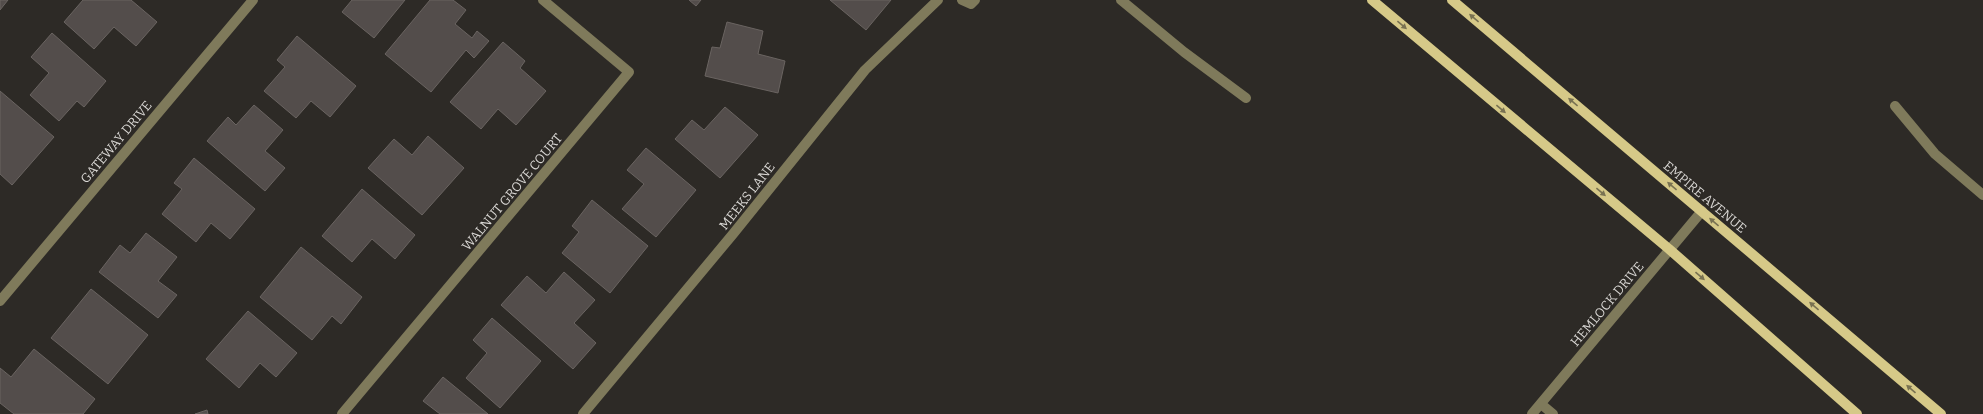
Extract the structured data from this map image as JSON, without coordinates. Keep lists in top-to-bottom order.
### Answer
{
  "streets": {
    "main road": ["EMPIRE AVENUE"],
    "street": [
      "GATEWAY DRIVE",
      "WALNUT GROVE COURT",
      "MEEKS LANE",
      "HEMLOCK DRIVE"
    ]
  },
  "crossings": [
    ["EMPIRE AVENUE", "HEMLOCK DRIVE"]
  ]
}
